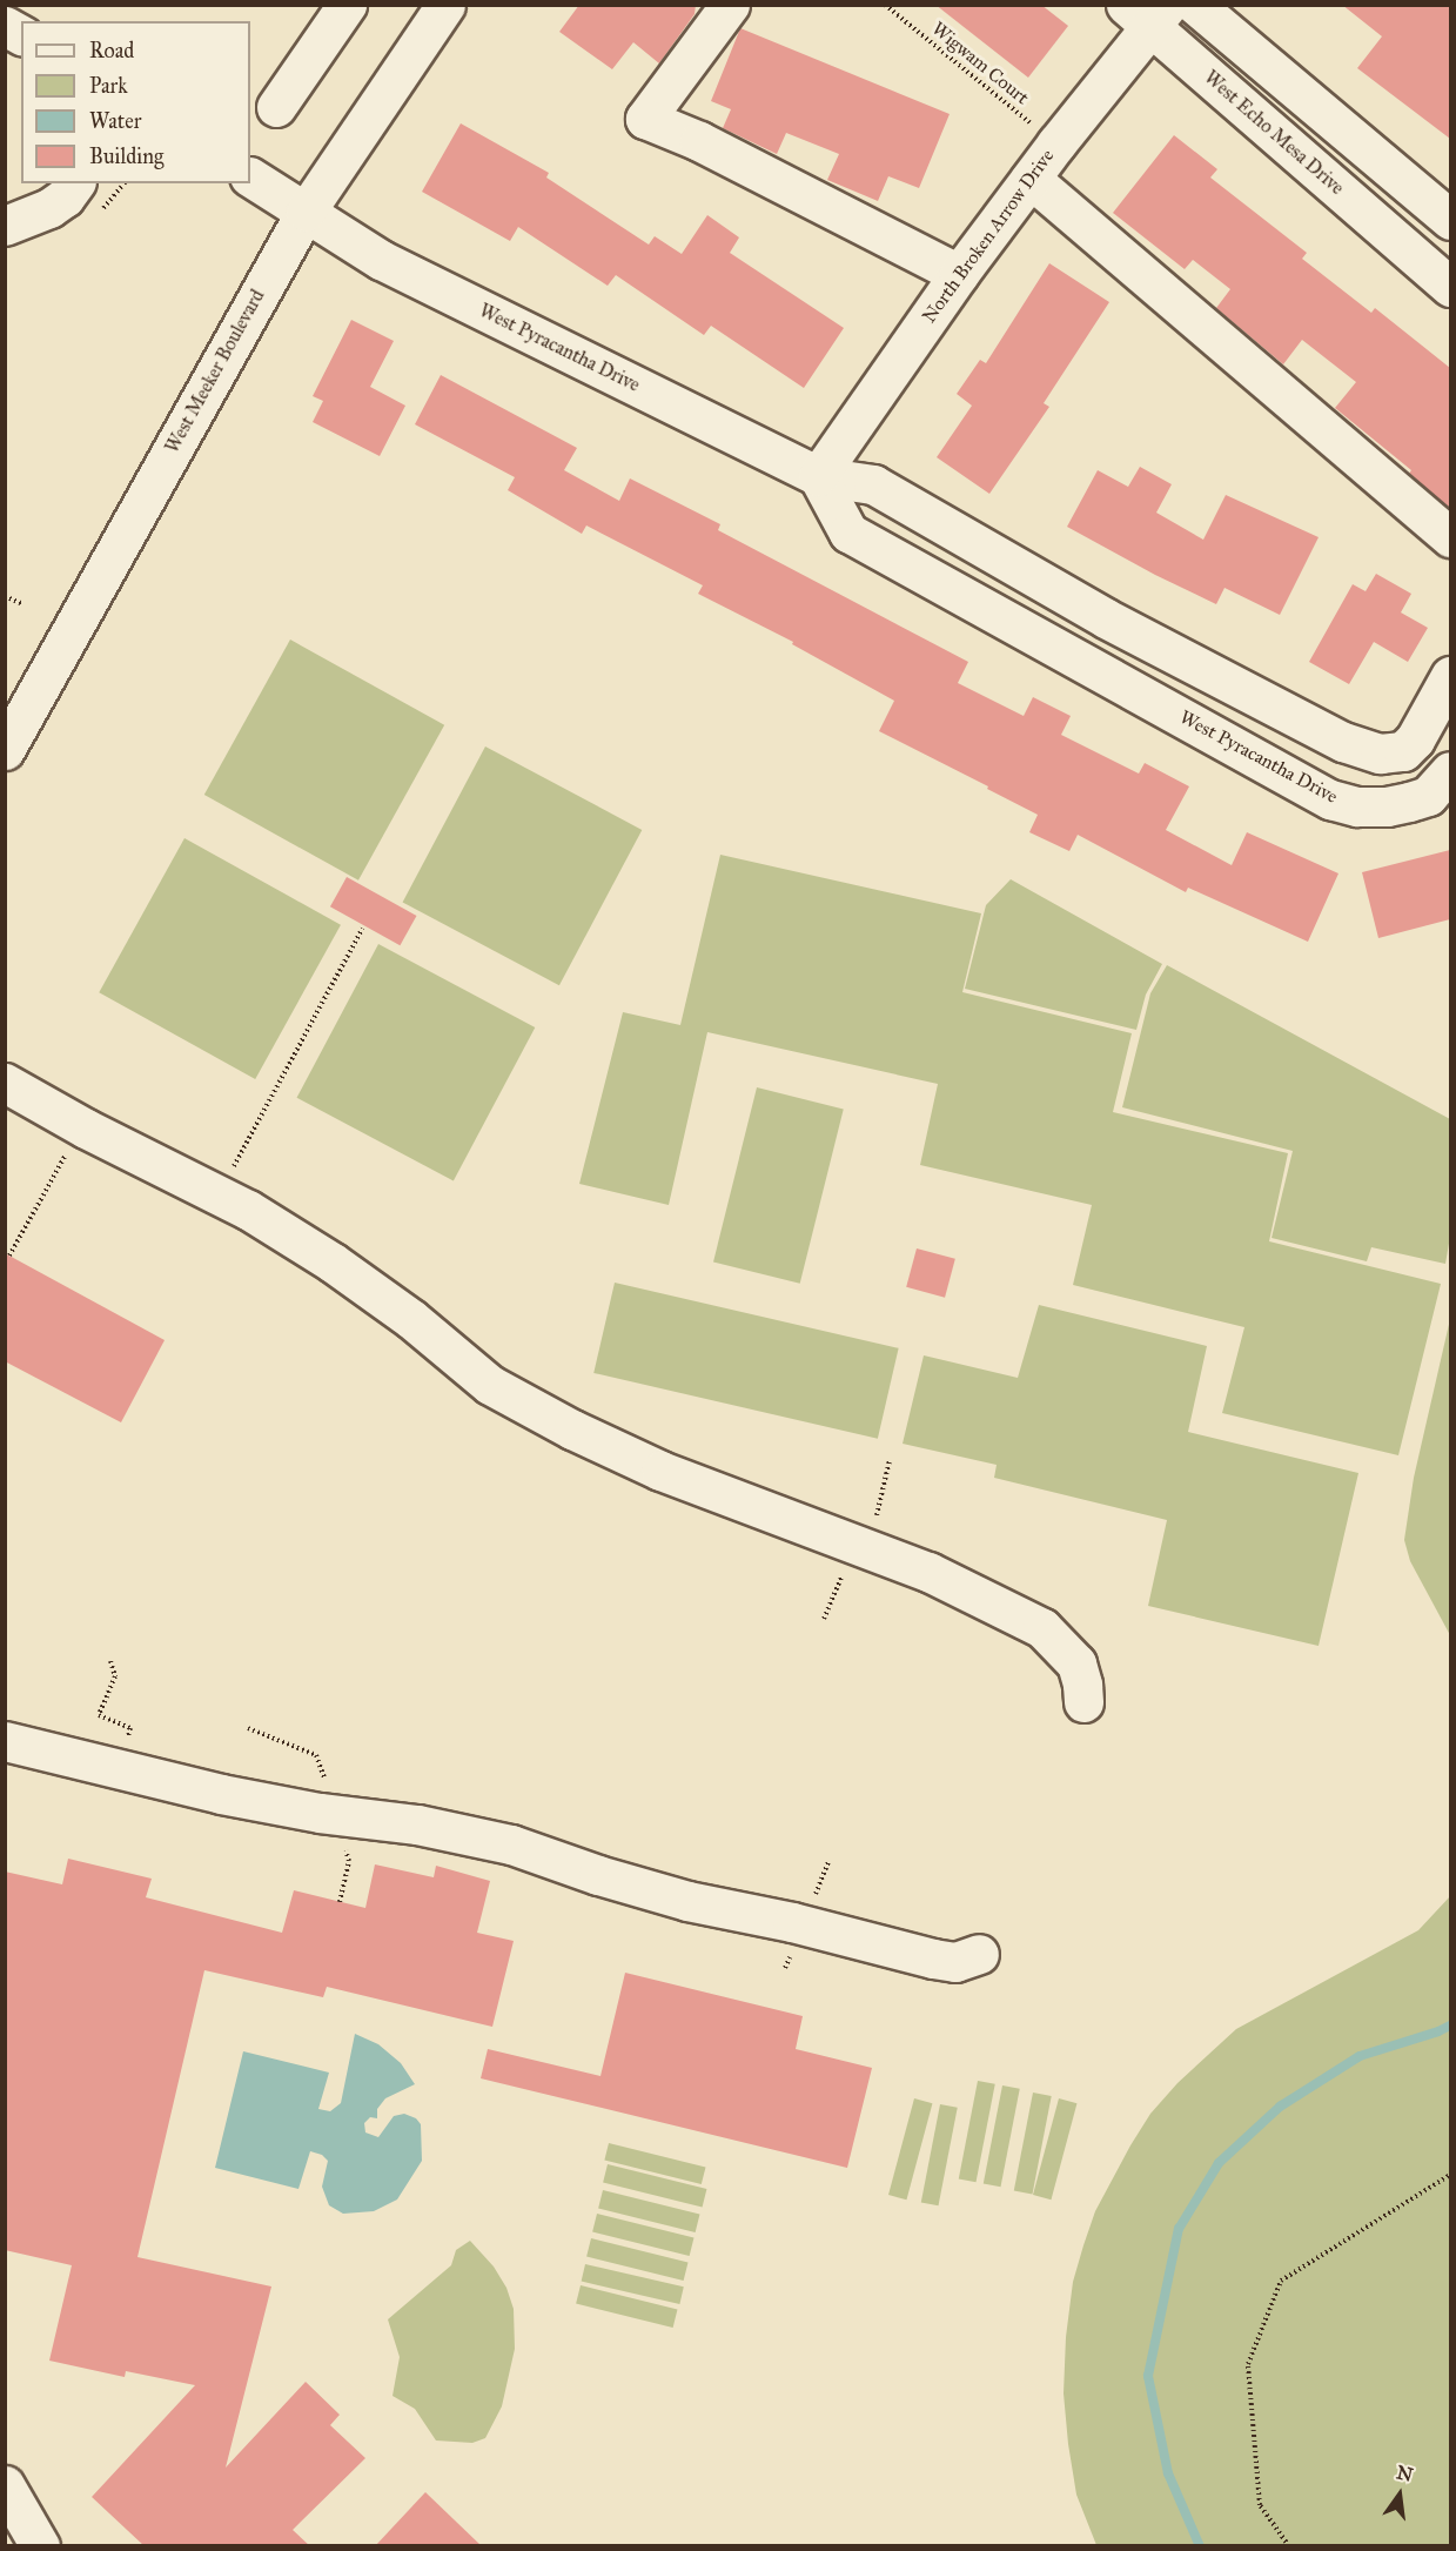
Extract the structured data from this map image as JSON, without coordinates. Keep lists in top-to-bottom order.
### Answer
{
  "streets": {
    "street": [
      "West Echo Mesa Drive",
      "North Broken Arrow Drive",
      "West Pyracantha Drive",
      "West Meeker Boulevard"
    ],
    "path": ["Wigwam Court"]
  },
  "crossings": [
    ["Wigwam Court", "North Broken Arrow Drive"],
    ["West Echo Mesa Drive", "North Broken Arrow Drive"],
    ["North Broken Arrow Drive", "West Pyracantha Drive"],
    ["West Pyracantha Drive", "West Meeker Boulevard"]
  ],
  "legend": [
    "Road",
    "Park",
    "Water",
    "Building"
  ],
  "north": "top"
}
